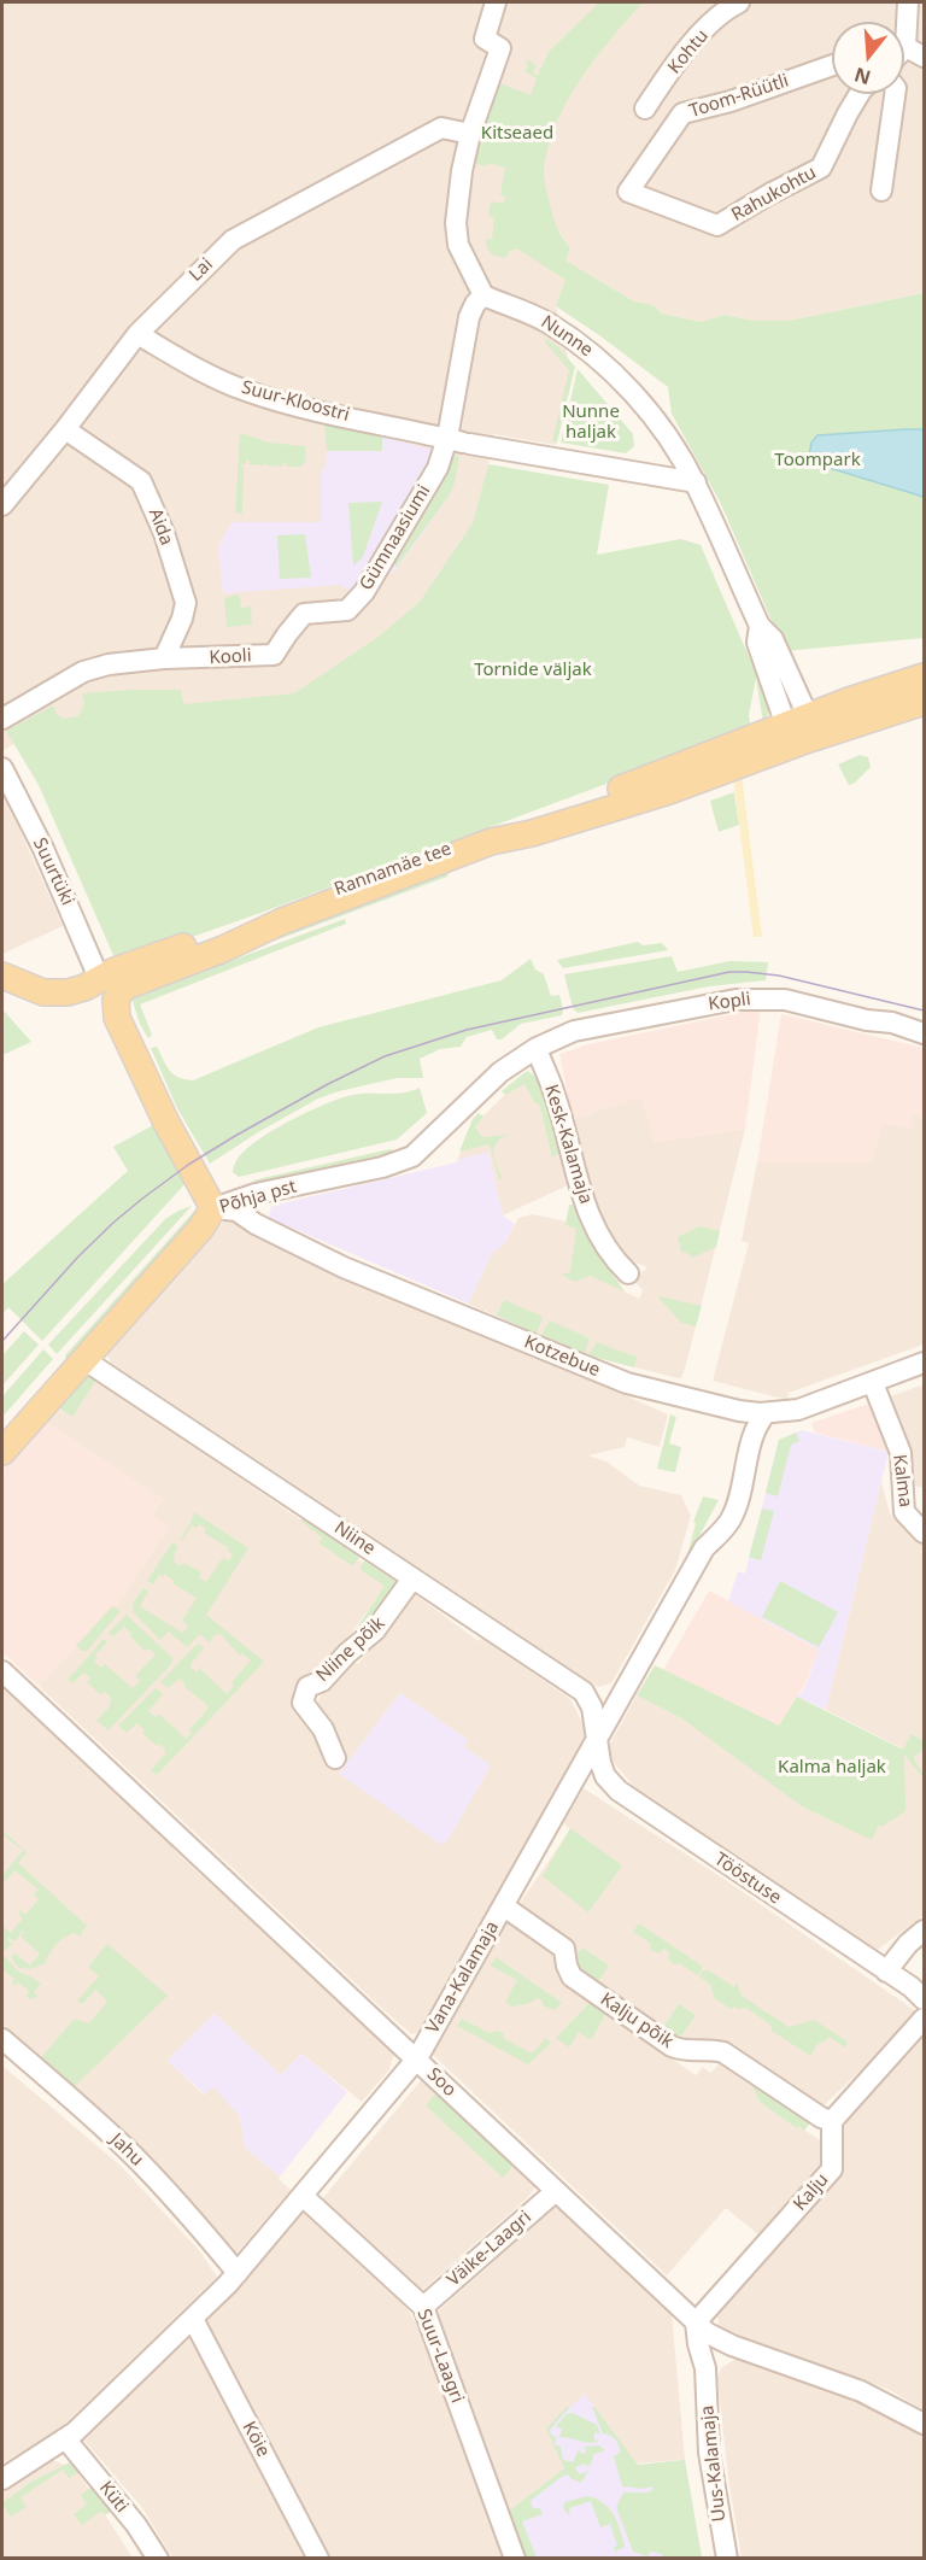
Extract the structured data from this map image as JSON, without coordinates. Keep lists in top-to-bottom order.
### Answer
{
  "streets": {
    "main road": ["Rannamäe tee", "Põhja pst"],
    "street": [
      "Kohtu",
      "Toom-Rüütli",
      "Rahukohtu",
      "Lai",
      "Nunne",
      "Suur-Kloostri",
      "Aida",
      "Gümnaasiumi",
      "Kooli",
      "Suurtüki",
      "Kopli",
      "Kesk-Kalamaja",
      "Kotzebue",
      "Kalma",
      "Niine",
      "Niine põik",
      "Tööstuse",
      "Vana-Kalamaja",
      "Kalju põik",
      "Soo",
      "Jahu",
      "Kalju",
      "Väike-Laagri",
      "Suur-Laagri",
      "Köie",
      "Uus-Kalamaja",
      "Küti"
    ]
  },
  "crossings": [
    ["Kohtu", "Toom-Rüütli"],
    ["Toom-Rüütli", "Rahukohtu"],
    ["Lai", "Suur-Kloostri"],
    ["Lai", "Aida"],
    ["Nunne", "Suur-Kloostri"],
    ["Nunne", "Gümnaasiumi"],
    ["Nunne", "Rannamäe tee"],
    ["Suur-Kloostri", "Gümnaasiumi"],
    ["Aida", "Kooli"],
    ["Gümnaasiumi", "Kooli"],
    ["Rannamäe tee", "Suurtüki"],
    ["Rannamäe tee", "Põhja pst"],
    ["Rannamäe tee", "Kotzebue"],
    ["Kopli", "Kesk-Kalamaja"],
    ["Kopli", "Põhja pst"],
    ["Kesk-Kalamaja", "Põhja pst"],
    ["Põhja pst", "Kotzebue"],
    ["Põhja pst", "Niine"],
    ["Kotzebue", "Kalma"],
    ["Kotzebue", "Vana-Kalamaja"],
    ["Niine", "Niine põik"],
    ["Niine", "Tööstuse"],
    ["Niine", "Vana-Kalamaja"],
    ["Tööstuse", "Vana-Kalamaja"],
    ["Vana-Kalamaja", "Kalju põik"],
    ["Vana-Kalamaja", "Soo"],
    ["Vana-Kalamaja", "Jahu"],
    ["Vana-Kalamaja", "Suur-Laagri"],
    ["Vana-Kalamaja", "Köie"],
    ["Vana-Kalamaja", "Küti"],
    ["Kalju põik", "Kalju"],
    ["Soo", "Kalju"],
    ["Soo", "Väike-Laagri"],
    ["Soo", "Uus-Kalamaja"],
    ["Kalju", "Uus-Kalamaja"],
    ["Väike-Laagri", "Suur-Laagri"]
  ],
  "parks": [
    "Kitseaed",
    "Nunne haljak",
    "Toompark",
    "Tornide väljak",
    "Kalma haljak"
  ],
  "north": "bottom"
}
